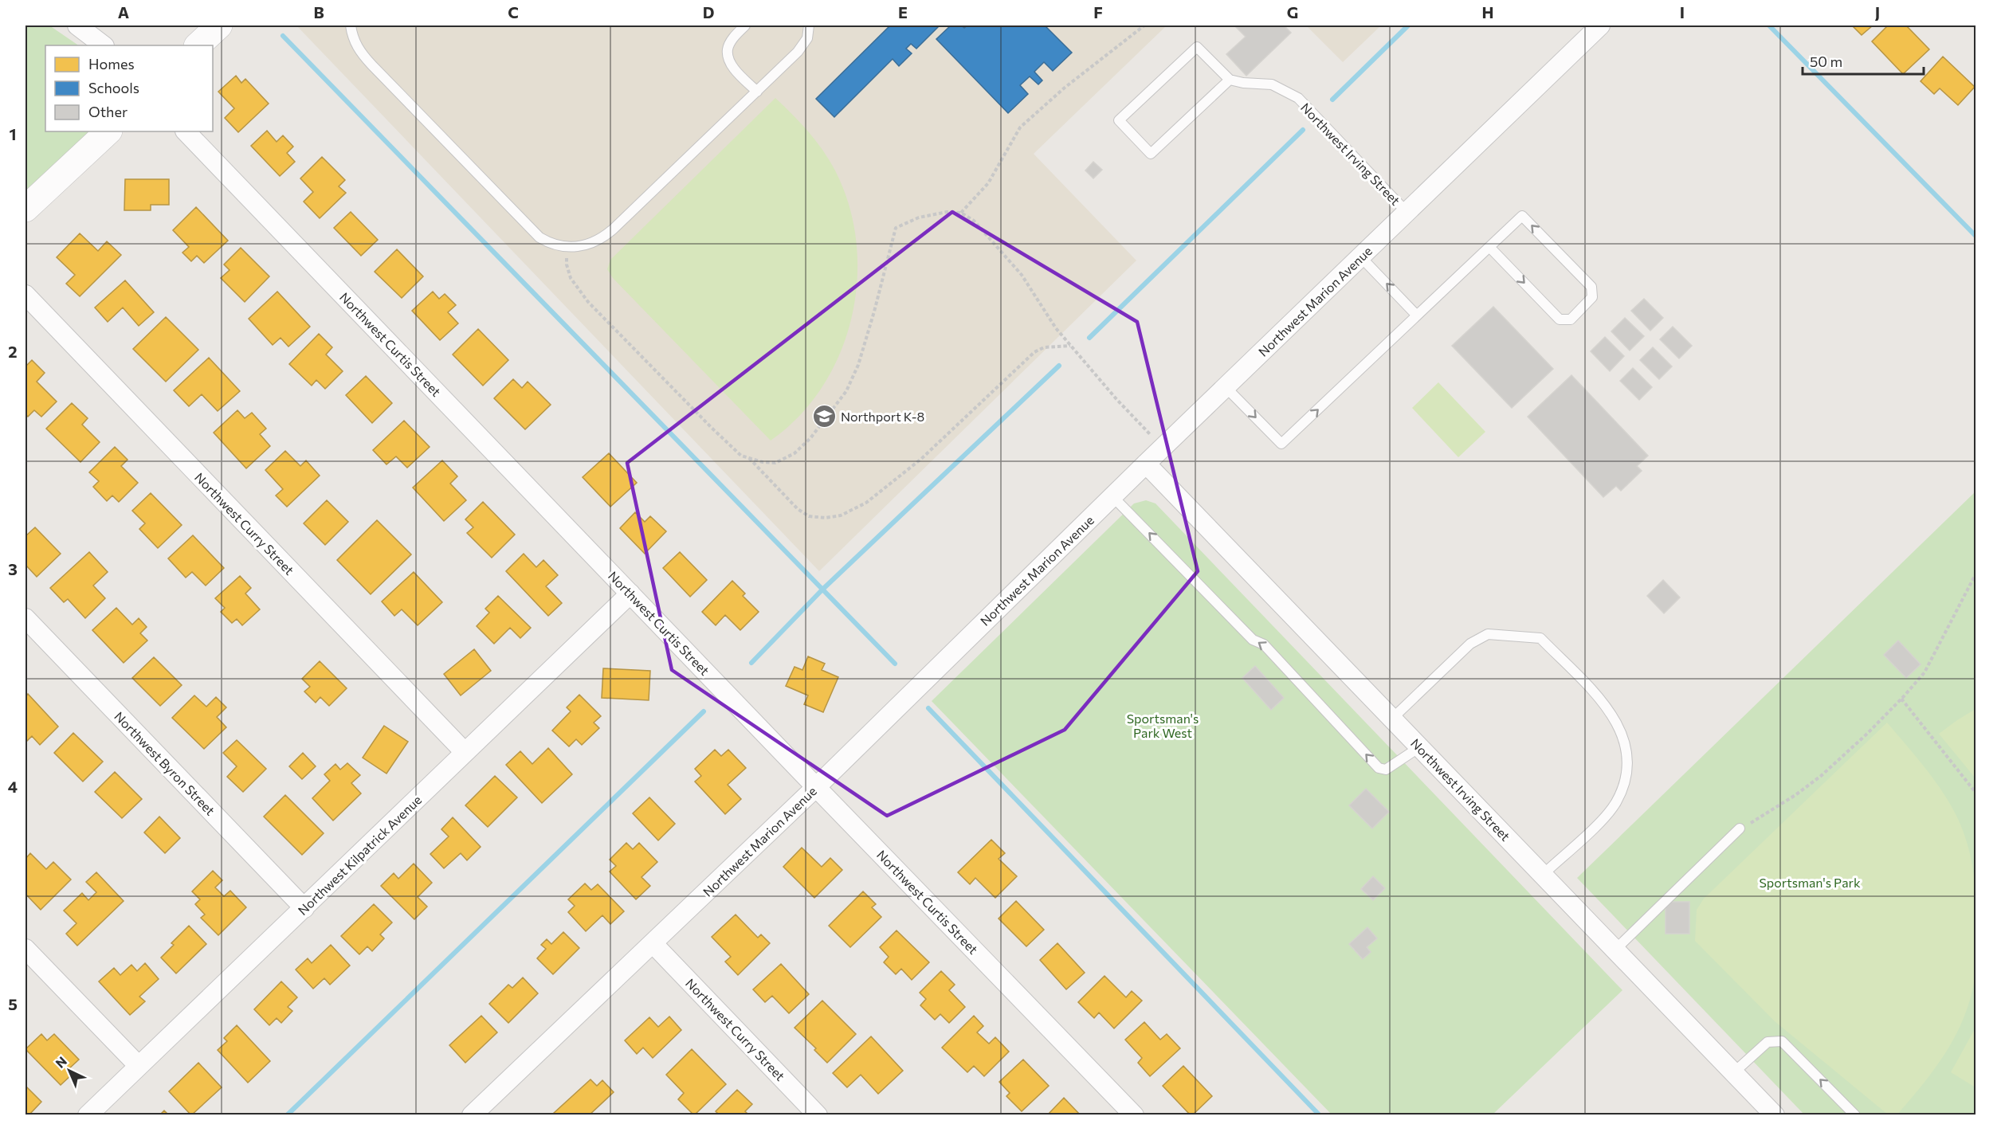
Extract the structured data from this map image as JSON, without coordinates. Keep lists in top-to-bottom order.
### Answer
{
  "streets": {
    "street": [
      "Northwest Irving Street",
      "Northwest Marion Avenue",
      "Northwest Curtis Street",
      "Northwest Curry Street",
      "Northwest Byron Street",
      "Northwest Kilpatrick Avenue"
    ]
  },
  "crossings": [
    ["Northwest Irving Street", "Northwest Marion Avenue"],
    ["Northwest Marion Avenue", "Northwest Curtis Street"],
    ["Northwest Marion Avenue", "Northwest Curry Street"],
    ["Northwest Curtis Street", "Northwest Kilpatrick Avenue"],
    ["Northwest Curry Street", "Northwest Kilpatrick Avenue"],
    ["Northwest Byron Street", "Northwest Kilpatrick Avenue"]
  ],
  "parks": ["Sportsman's Park West", "Sportsman's Park"],
  "places": {
    "school or university": ["Northport K-8"]
  },
  "legend": ["Homes", "Schools", "Other"],
  "scale_bar": "50 m",
  "north": "top left",
  "grid": {
    "columns": [
      "A",
      "B",
      "C",
      "D",
      "E",
      "F",
      "G",
      "H",
      "I",
      "J"
    ],
    "rows": [
      "1",
      "2",
      "3",
      "4",
      "5"
    ]
  }
}
